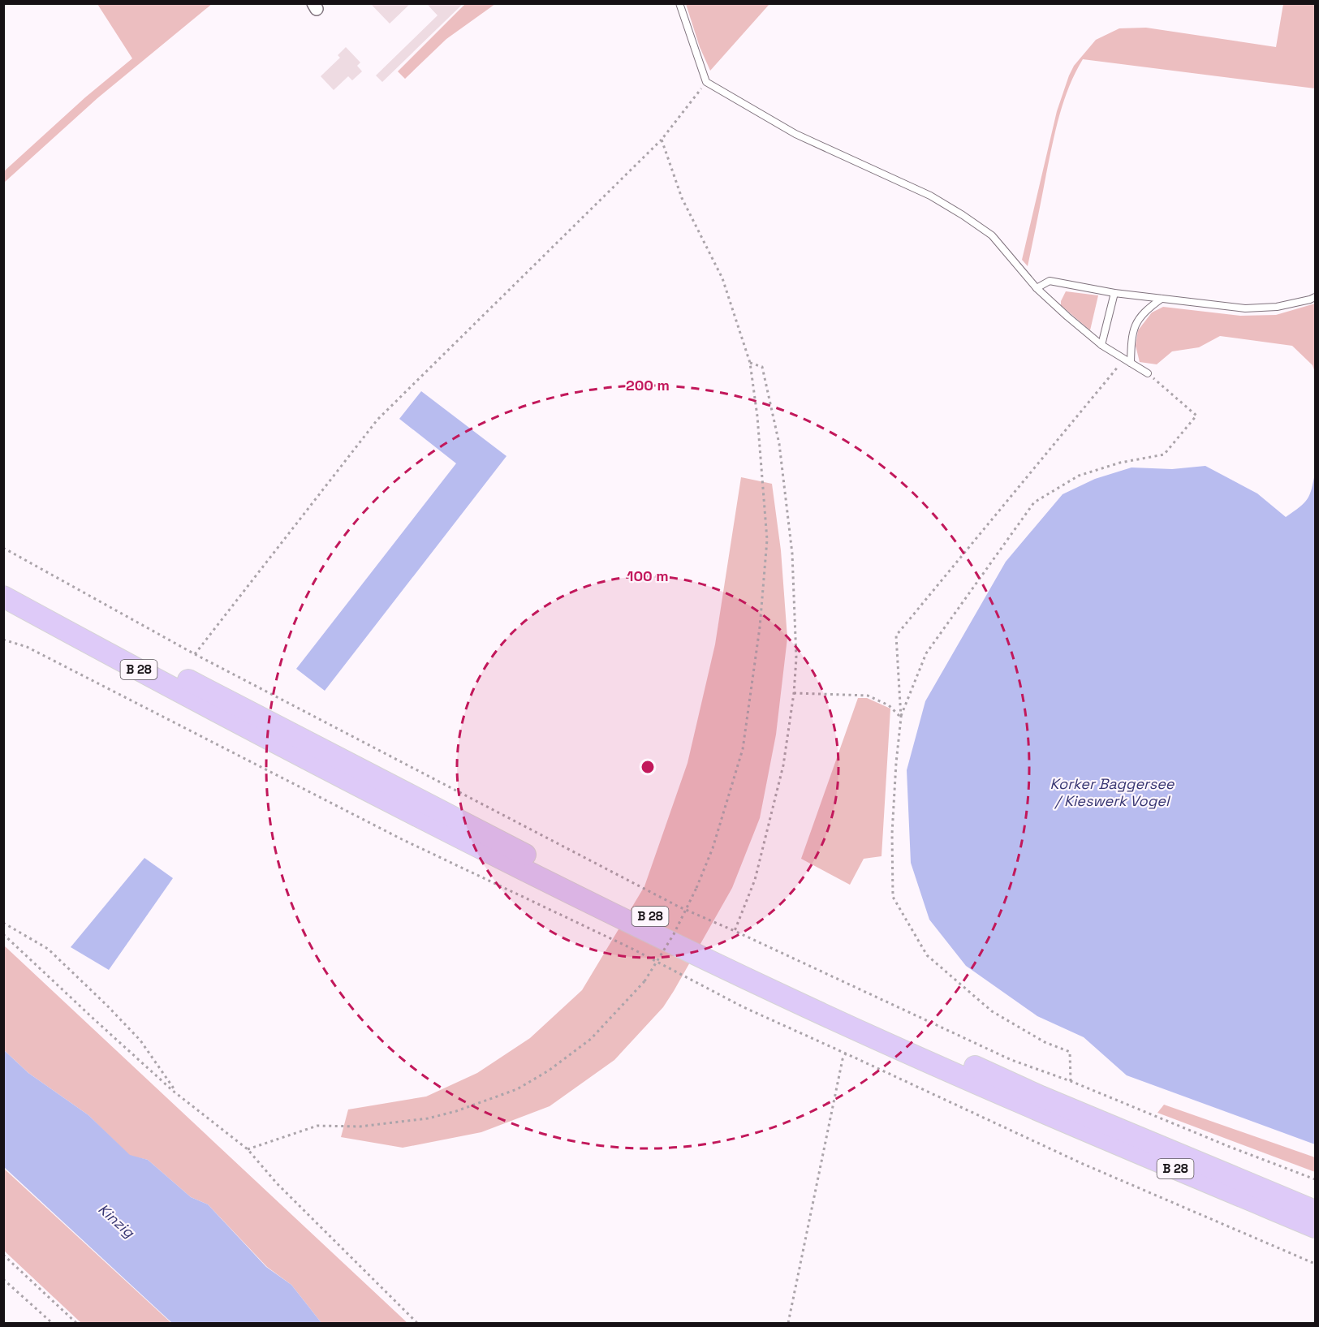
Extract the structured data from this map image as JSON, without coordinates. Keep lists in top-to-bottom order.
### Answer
{
  "streets": {
    "highway": ["B 28"]
  },
  "water": ["Korker Baggersee / Kieswerk Vogel", "Kinzig"],
  "rings": ["200 m", "100 m"]
}
